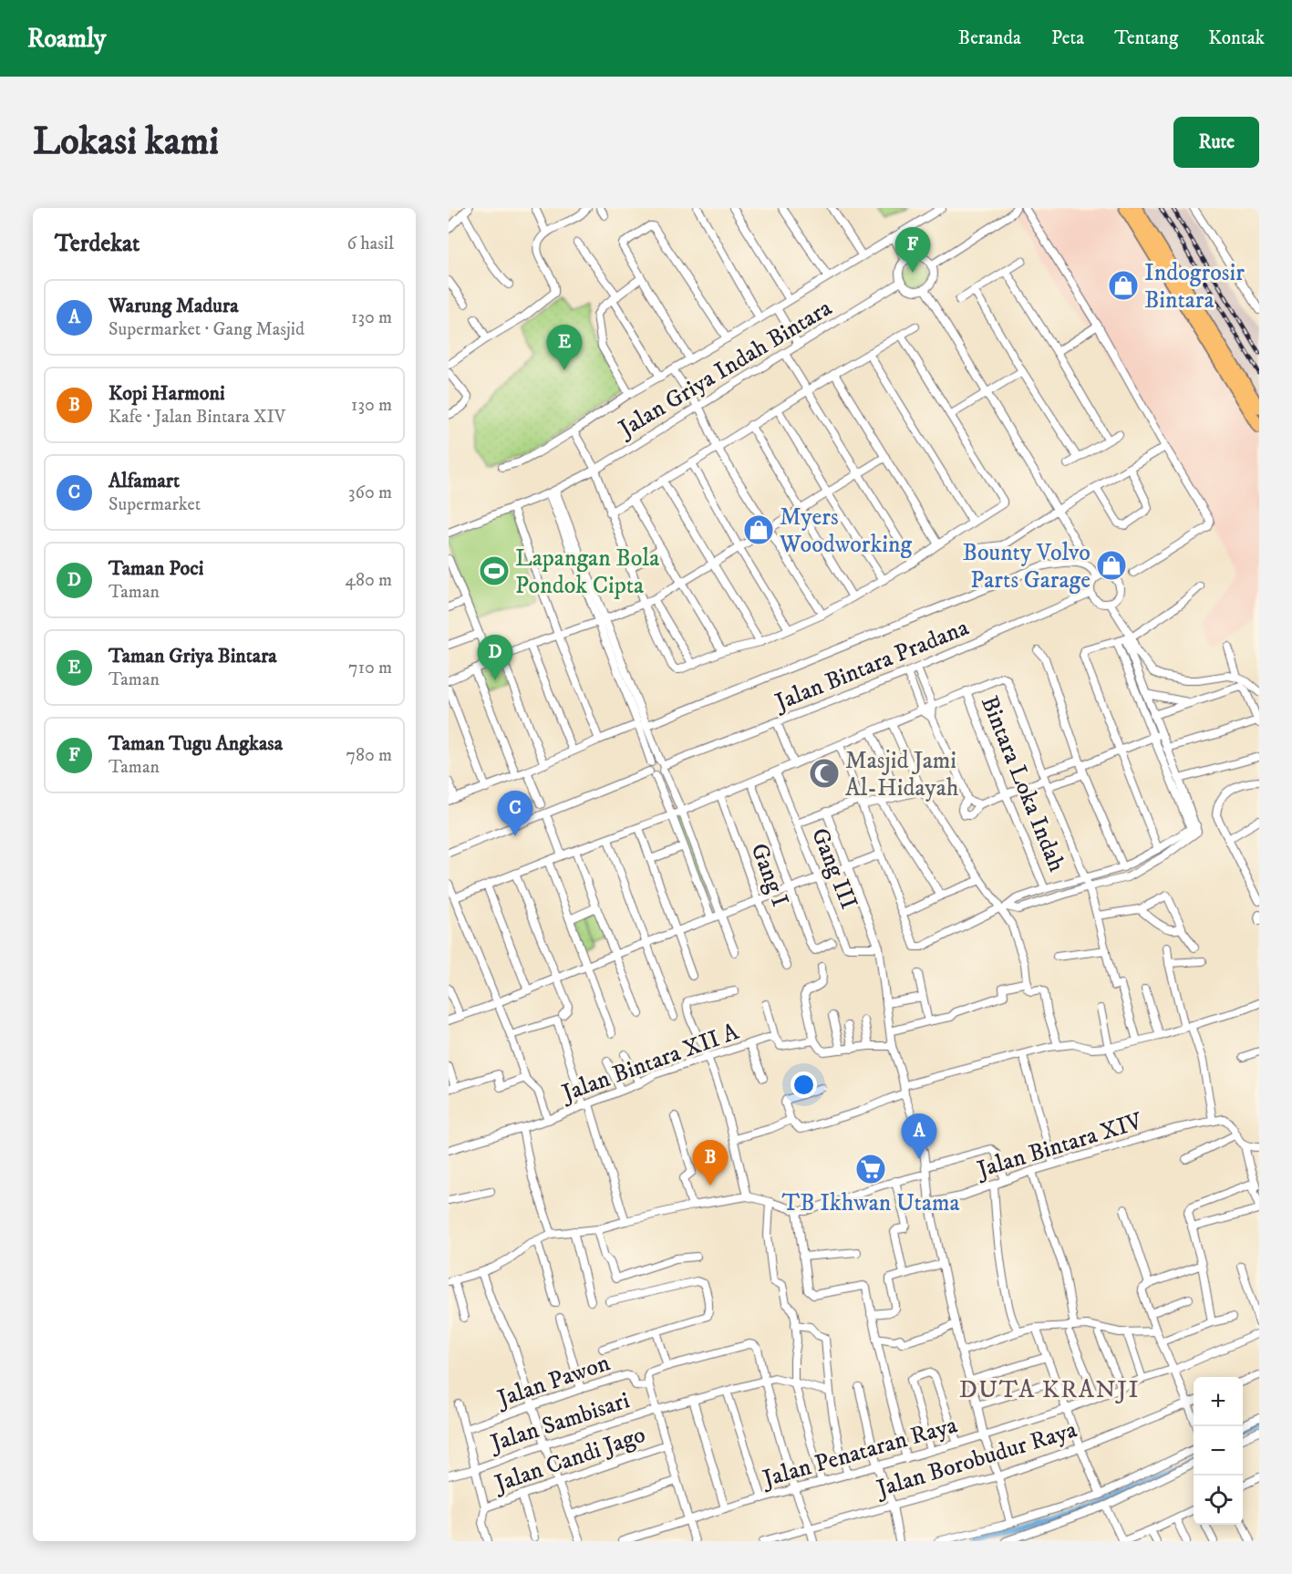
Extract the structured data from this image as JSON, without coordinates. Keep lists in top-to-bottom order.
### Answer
{
  "streets": {
    "street": [
      "Jalan Griya Indah Bintara",
      "Jalan Bintara Pradana",
      "Bintara Loka Indah",
      "Gang III",
      "Gang I",
      "Jalan Bintara XII A",
      "Jalan Bintara XIV",
      "Jalan Pawon",
      "Jalan Sambisari",
      "Jalan Penataran Raya",
      "Jalan Candi Jago",
      "Jalan Borobudur Raya"
    ]
  },
  "districts": ["DUTA KRANJI"],
  "places": {
    "shop": ["Indogrosir Bintara", "Myers Woodworking", "Bounty Volvo Parts Garage"],
    "sports": ["Lapangan Bola Pondok Cipta"],
    "mosque": ["Masjid Jami Al-Hidayah"],
    "supermarket": ["TB Ikhwan Utama"]
  },
  "page": {
    "header": "Roamly",
    "nav": [
      "Beranda",
      "Peta",
      "Tentang",
      "Kontak"
    ],
    "buttons": "Rute",
    "title": "Lokasi kami",
    "heading": ["Terdekat", "6 hasil"],
    "pins": [
      "F",
      "E",
      "D",
      "C",
      "A",
      "B"
    ],
    "list": [
      {
        "mark": "A",
        "name": "Warung Madura",
        "note": "Supermarket · Gang Masjid",
        "value": "130 m"
      },
      {
        "mark": "B",
        "name": "Kopi Harmoni",
        "note": "Kafe · Jalan Bintara XIV",
        "value": "130 m"
      },
      {
        "mark": "C",
        "name": "Alfamart",
        "note": "Supermarket",
        "value": "360 m"
      },
      {
        "mark": "D",
        "name": "Taman Poci",
        "note": "Taman",
        "value": "480 m"
      },
      {
        "mark": "E",
        "name": "Taman Griya Bintara",
        "note": "Taman",
        "value": "710 m"
      },
      {
        "mark": "F",
        "name": "Taman Tugu Angkasa",
        "note": "Taman",
        "value": "780 m"
      }
    ],
    "map_buttons": ["+", "−"]
  }
}
